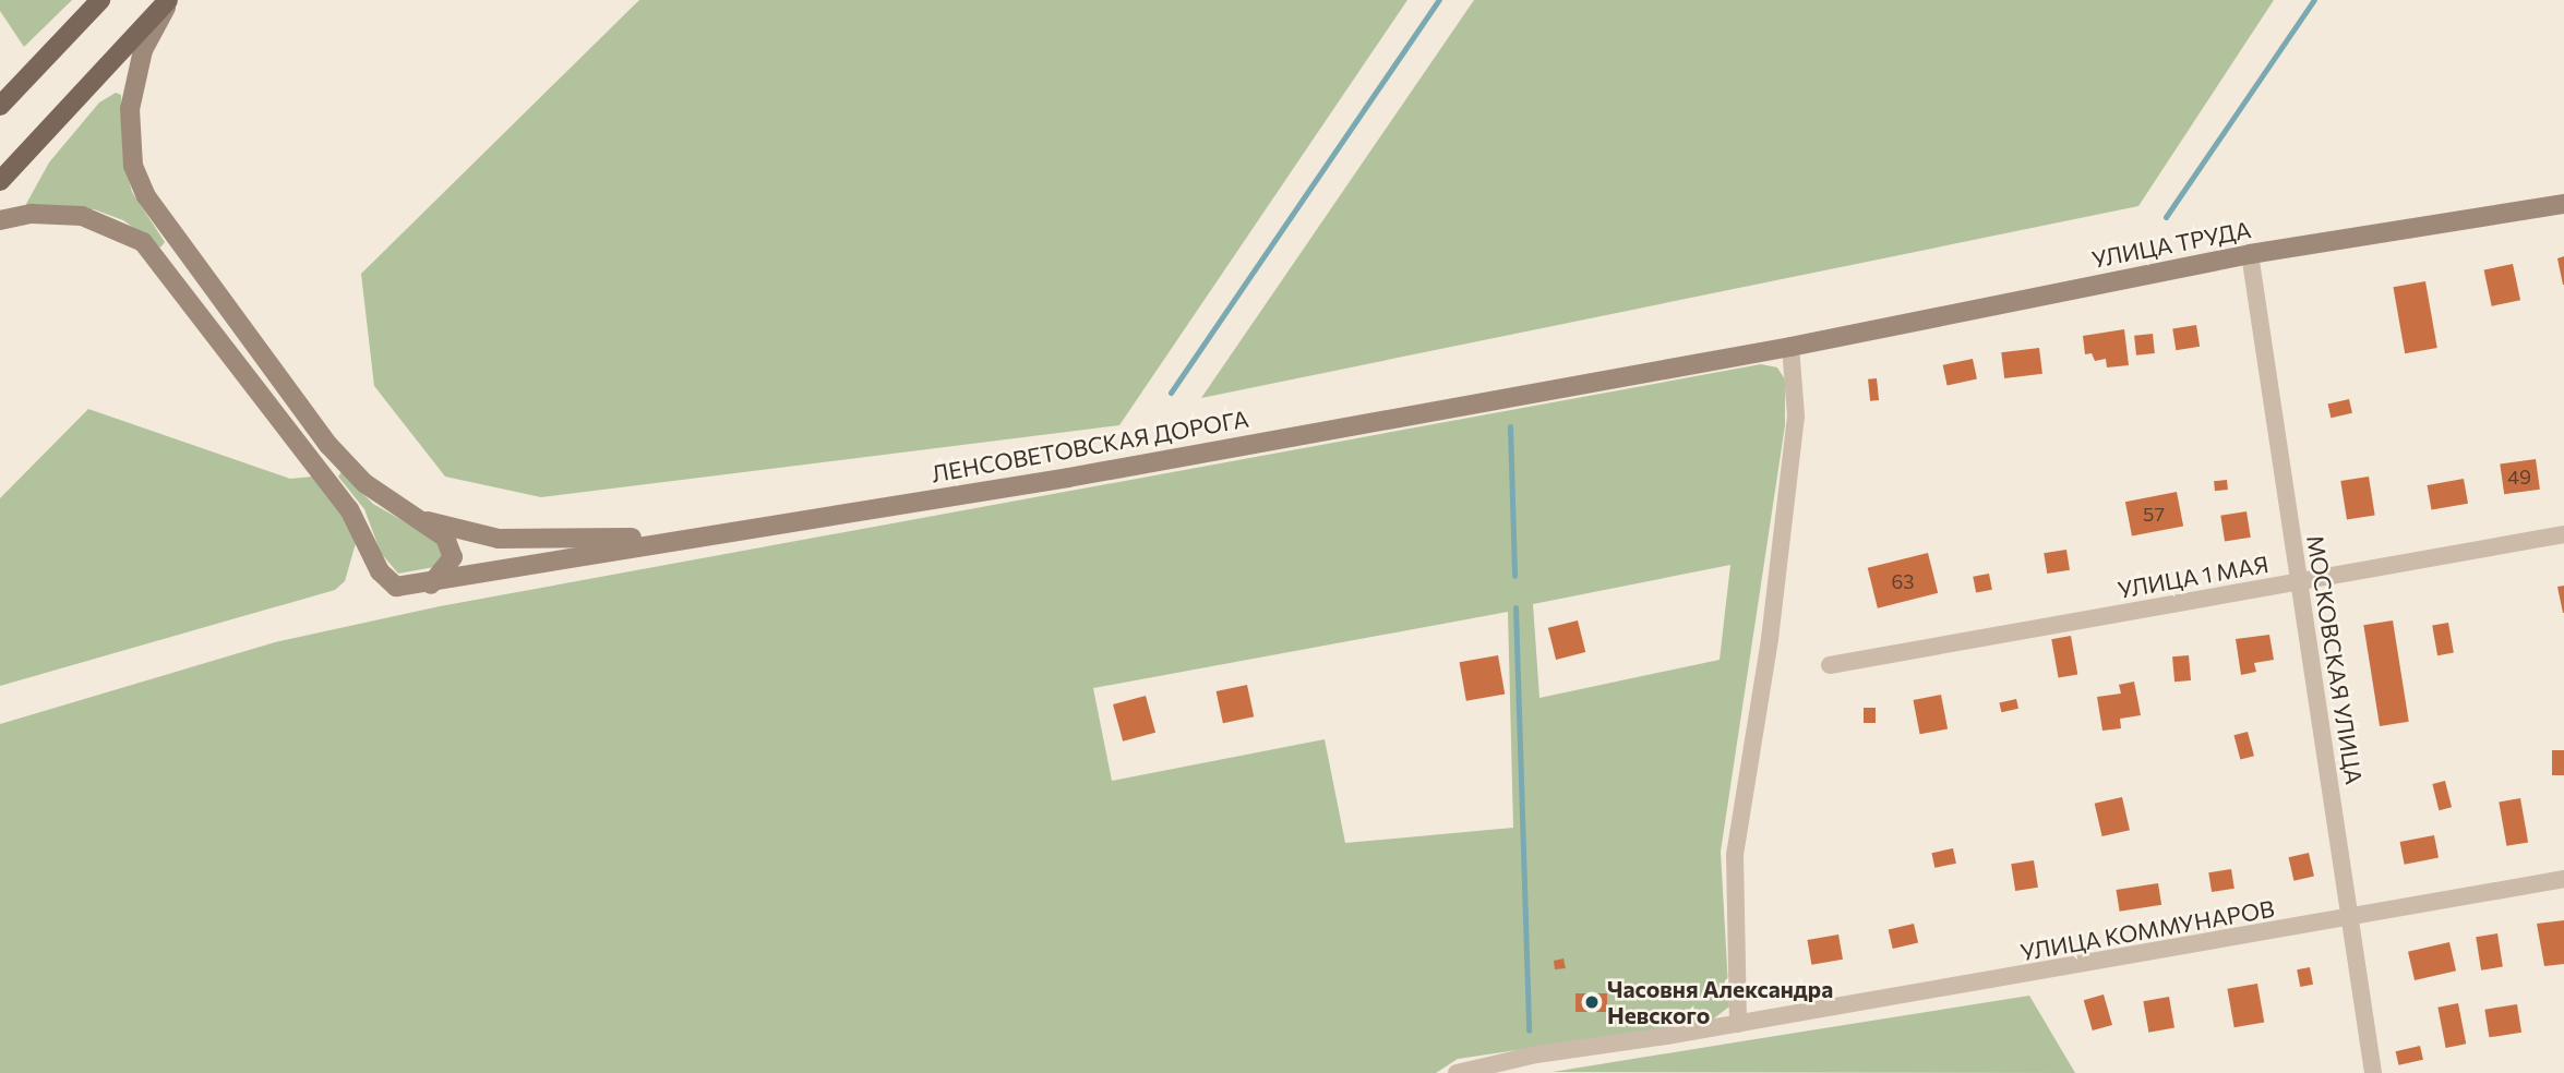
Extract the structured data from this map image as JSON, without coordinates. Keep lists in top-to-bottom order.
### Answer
{
  "streets": {
    "street": [
      "УЛИЦА ТРУДА",
      "ЛЕНСОВЕТОВСКАЯ ДОРОГА",
      "УЛИЦА 1 МАЯ",
      "МОСКОВСКАЯ УЛИЦА",
      "УЛИЦА КОММУНАРОВ"
    ]
  },
  "crossings": [
    ["УЛИЦА ТРУДА", "ЛЕНСОВЕТОВСКАЯ ДОРОГА"],
    ["УЛИЦА ТРУДА", "МОСКОВСКАЯ УЛИЦА"],
    ["УЛИЦА 1 МАЯ", "МОСКОВСКАЯ УЛИЦА"],
    ["МОСКОВСКАЯ УЛИЦА", "УЛИЦА КОММУНАРОВ"]
  ],
  "places": ["Часовня Александра Невского"],
  "house_numbers": ["49", "57", "63"]
}
